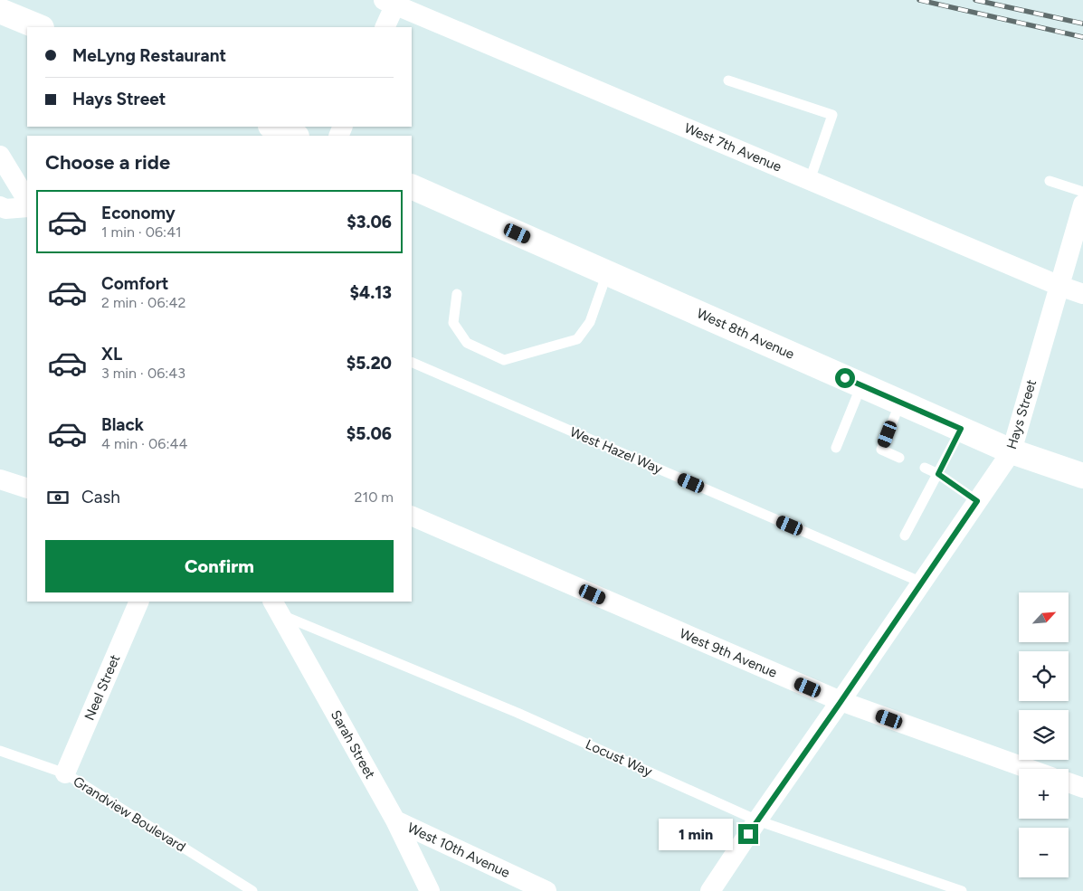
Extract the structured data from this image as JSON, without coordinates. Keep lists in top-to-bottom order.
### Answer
{
  "streets": {
    "main road": ["West 8th Avenue"],
    "street": [
      "West 7th Avenue",
      "Hays Street",
      "West 9th Avenue",
      "Neel Street",
      "Sarah Street",
      "West 10th Avenue"
    ],
    "lane": ["West Hazel Way", "Locust Way", "Grandview Boulevard"]
  },
  "crossings": [
    ["West 7th Avenue", "Hays Street"],
    ["West 8th Avenue", "Hays Street"],
    ["Hays Street", "West Hazel Way"],
    ["Hays Street", "West 9th Avenue"],
    ["Hays Street", "Locust Way"],
    ["Neel Street", "Grandview Boulevard"],
    ["Sarah Street", "Locust Way"],
    ["Sarah Street", "West 10th Avenue"]
  ],
  "north": "top right",
  "page": {
    "banner": ["MeLyng Restaurant", "Hays Street"],
    "heading": "Choose a ride",
    "list": [
      {
        "name": "Economy",
        "note": "1 min · 06:41",
        "value": "$3.06"
      },
      {
        "name": "Comfort",
        "note": "2 min · 06:42",
        "value": "$4.13"
      },
      {
        "name": "XL",
        "note": "3 min · 06:43",
        "value": "$5.20"
      },
      {
        "name": "Black",
        "note": "4 min · 06:44",
        "value": "$5.06"
      }
    ],
    "pay": ["Cash", "210 m"],
    "buttons": "Confirm",
    "map_buttons": ["+", "−"],
    "bubble": "1 min"
  }
}
